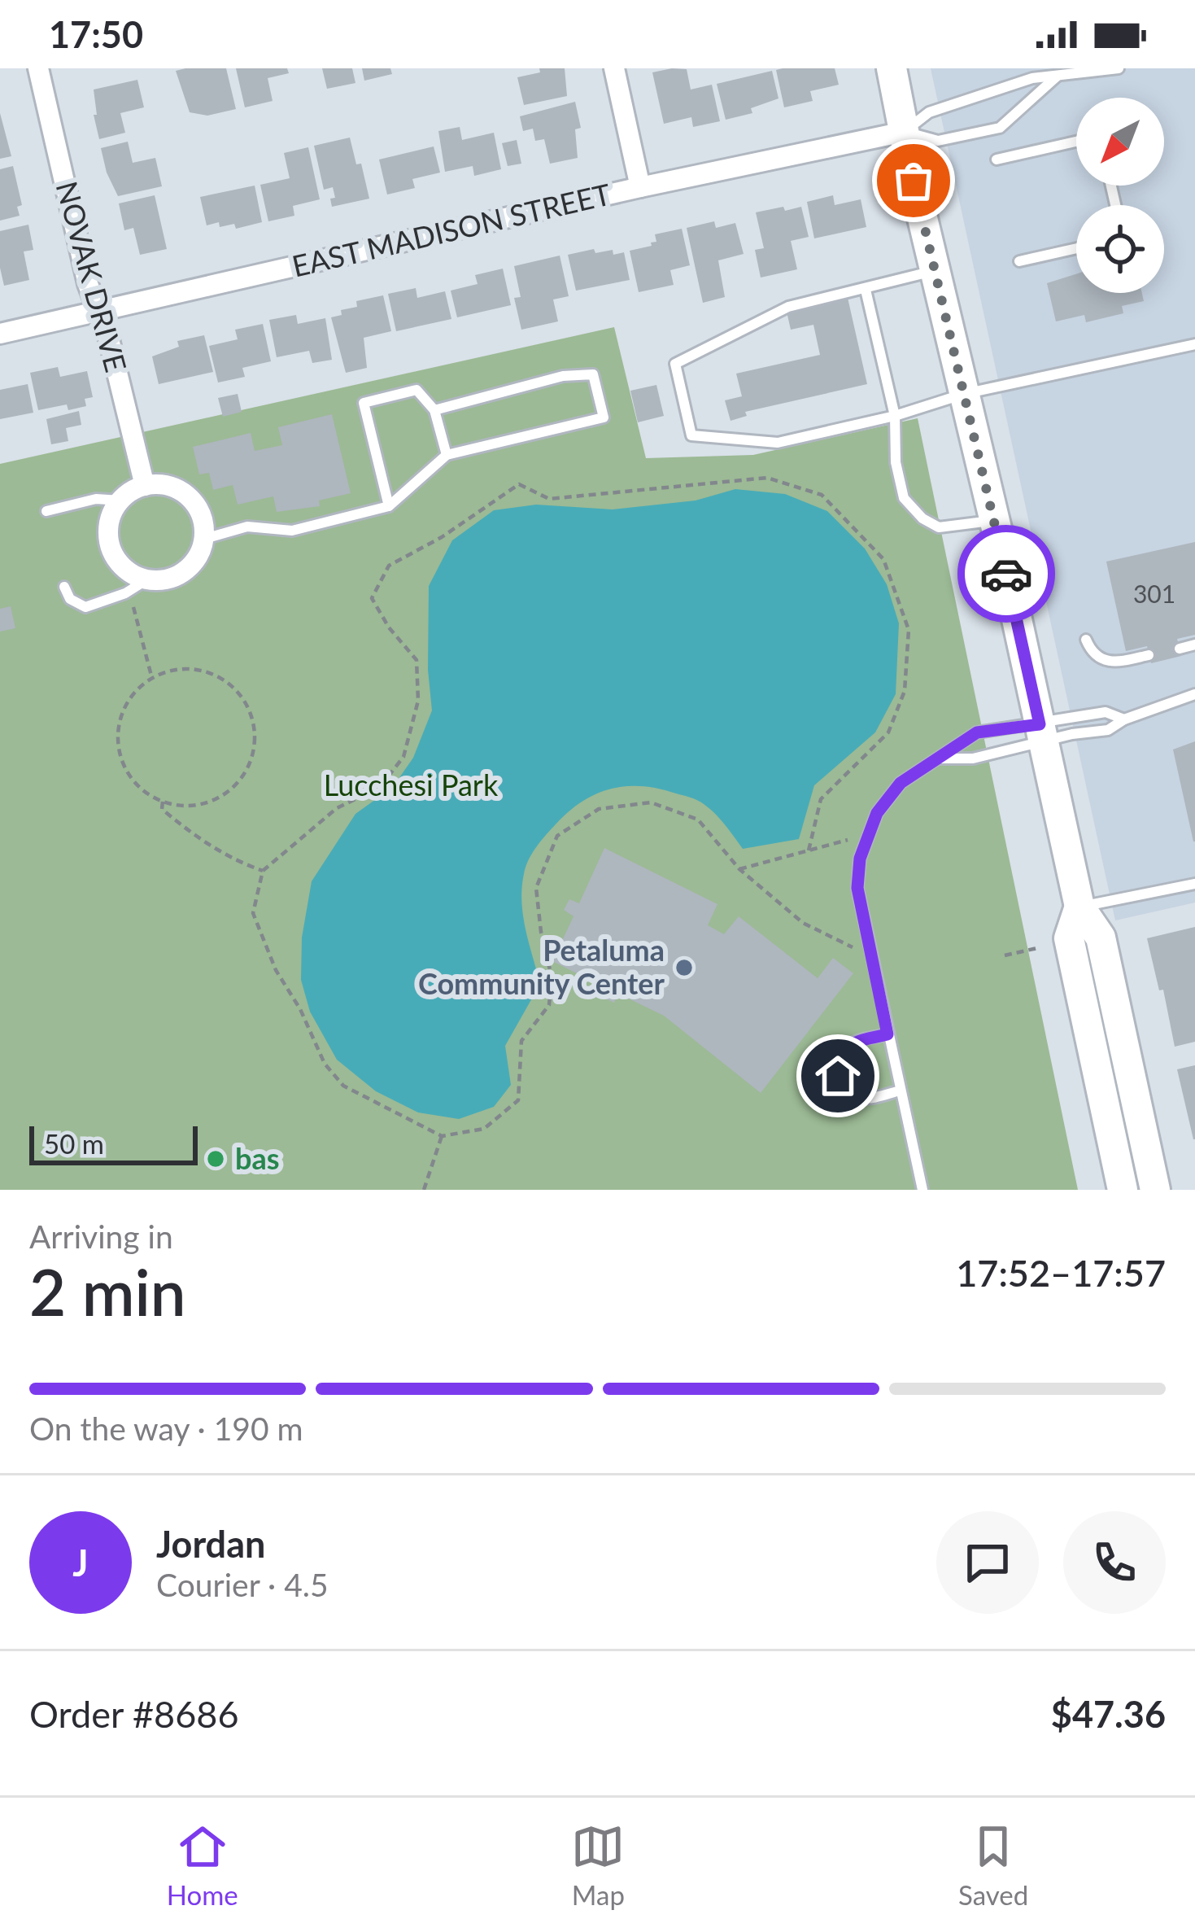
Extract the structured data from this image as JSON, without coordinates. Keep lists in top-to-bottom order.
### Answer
{
  "streets": {
    "street": ["EAST MADISON STREET", "NOVAK DRIVE"]
  },
  "crossings": [
    ["EAST MADISON STREET", "NOVAK DRIVE"]
  ],
  "parks": ["Lucchesi Park"],
  "places": ["Petaluma Community Center", "bas"],
  "house_numbers": ["301"],
  "scale_bar": "50 m",
  "north": "bottom left",
  "page": {
    "status": "17:50",
    "scale": "50 m",
    "heading": ["2 min", "Arriving in", "17:52–17:57"],
    "panel": [
      "Jordan",
      "Courier · 4.5",
      "Order #8686",
      "$47.36"
    ],
    "bar": "On the way · 190 m",
    "round": "J",
    "tabs": ["Home", "Map", "Saved"]
  }
}
